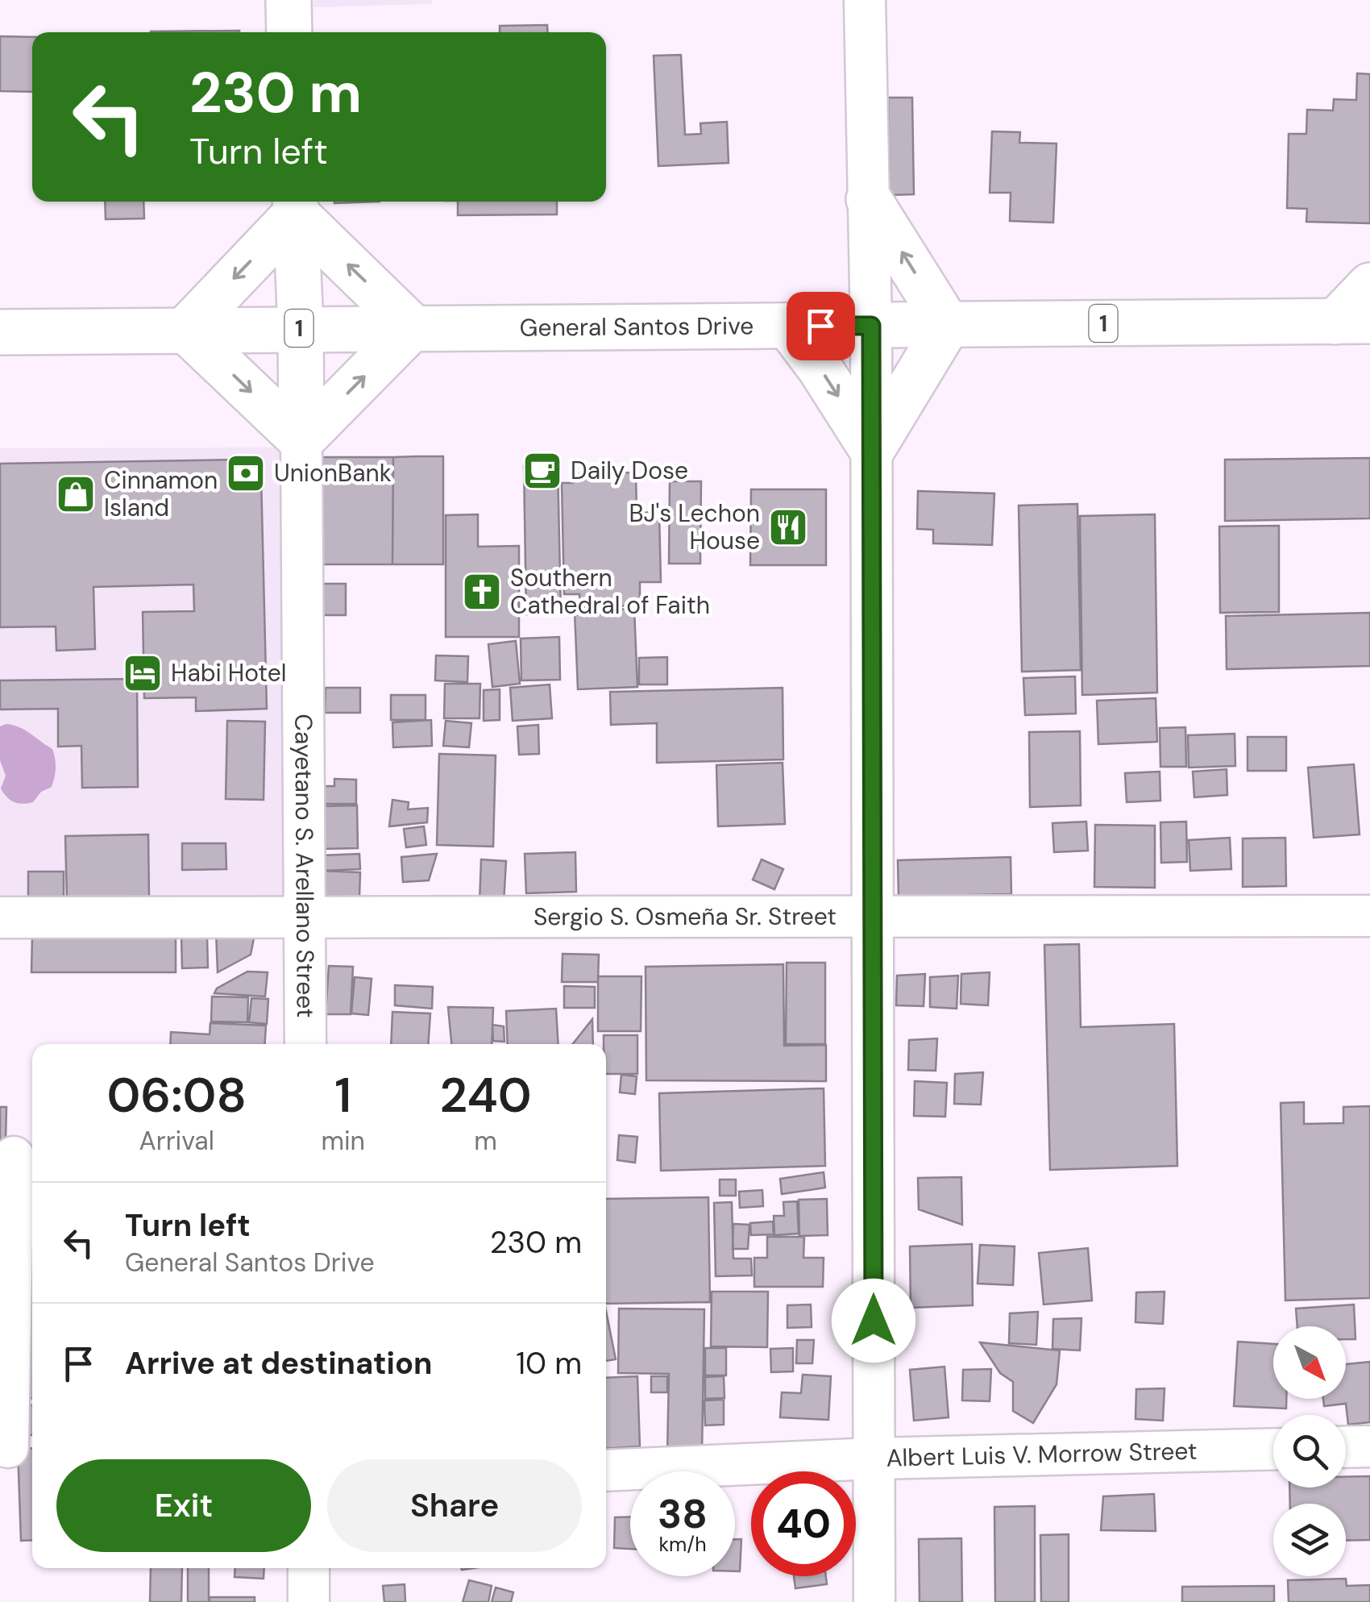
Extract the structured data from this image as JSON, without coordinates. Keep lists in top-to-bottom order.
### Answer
{
  "streets": {
    "main road": ["1", "General Santos Drive", "Cayetano S. Arellano Street"],
    "street": ["Sergio S. Osmeña Sr. Street", "Albert Luis V. Morrow Street"]
  },
  "crossings": [
    ["General Santos Drive", "Cayetano S. Arellano Street"],
    ["Cayetano S. Arellano Street", "Sergio S. Osmeña Sr. Street"]
  ],
  "places": {
    "cafe": ["Daily Dose"],
    "bank": ["UnionBank"],
    "shop": ["Cinnamon Island"],
    "restaurant": ["BJ's Lechon House"],
    "church": ["Southern Cathedral of Faith"],
    "hotel": ["Habi Hotel"]
  },
  "north": "bottom right",
  "page": {
    "turn": ["230 m", "Turn left"],
    "eta": [
      "06:08",
      "Arrival",
      "1",
      "min",
      "240",
      "m"
    ],
    "list": [
      {
        "name": "Turn left",
        "note": "General Santos Drive",
        "value": "230 m"
      },
      {
        "name": "Arrive at destination",
        "value": "10 m"
      }
    ],
    "buttons": ["Exit", "Share"],
    "speed": "38 km/h",
    "limit": "40"
  }
}
